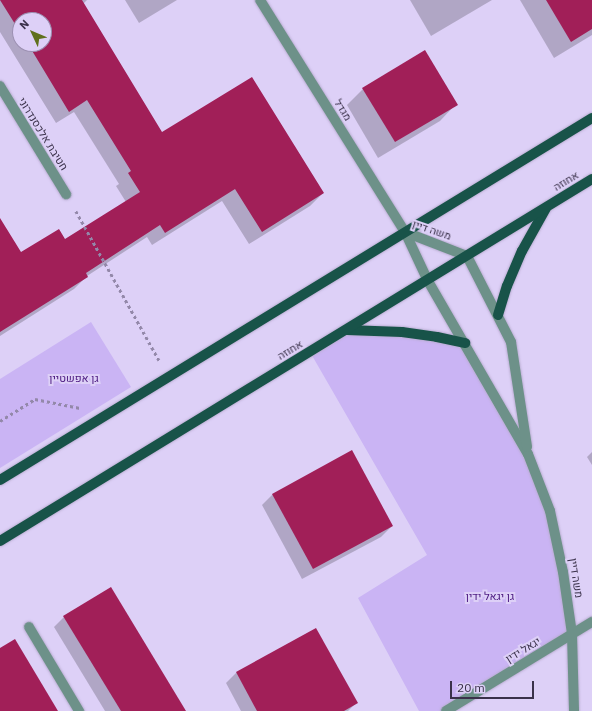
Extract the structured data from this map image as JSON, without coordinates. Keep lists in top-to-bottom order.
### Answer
{
  "streets": {
    "main road": ["אחוזה"],
    "street": [
      "מגדל",
      "חטיבת אלכסנדרוני",
      "משה דיין",
      "יגאל ידין"
    ]
  },
  "crossings": [
    ["מגדל", "משה דיין"],
    ["אחוזה", "משה דיין"],
    ["משה דיין", "יגאל ידין"]
  ],
  "parks": ["גן אפשטיין", "גן יגאל ידין"],
  "scale_bar": "20 m",
  "north": "top left"
}
